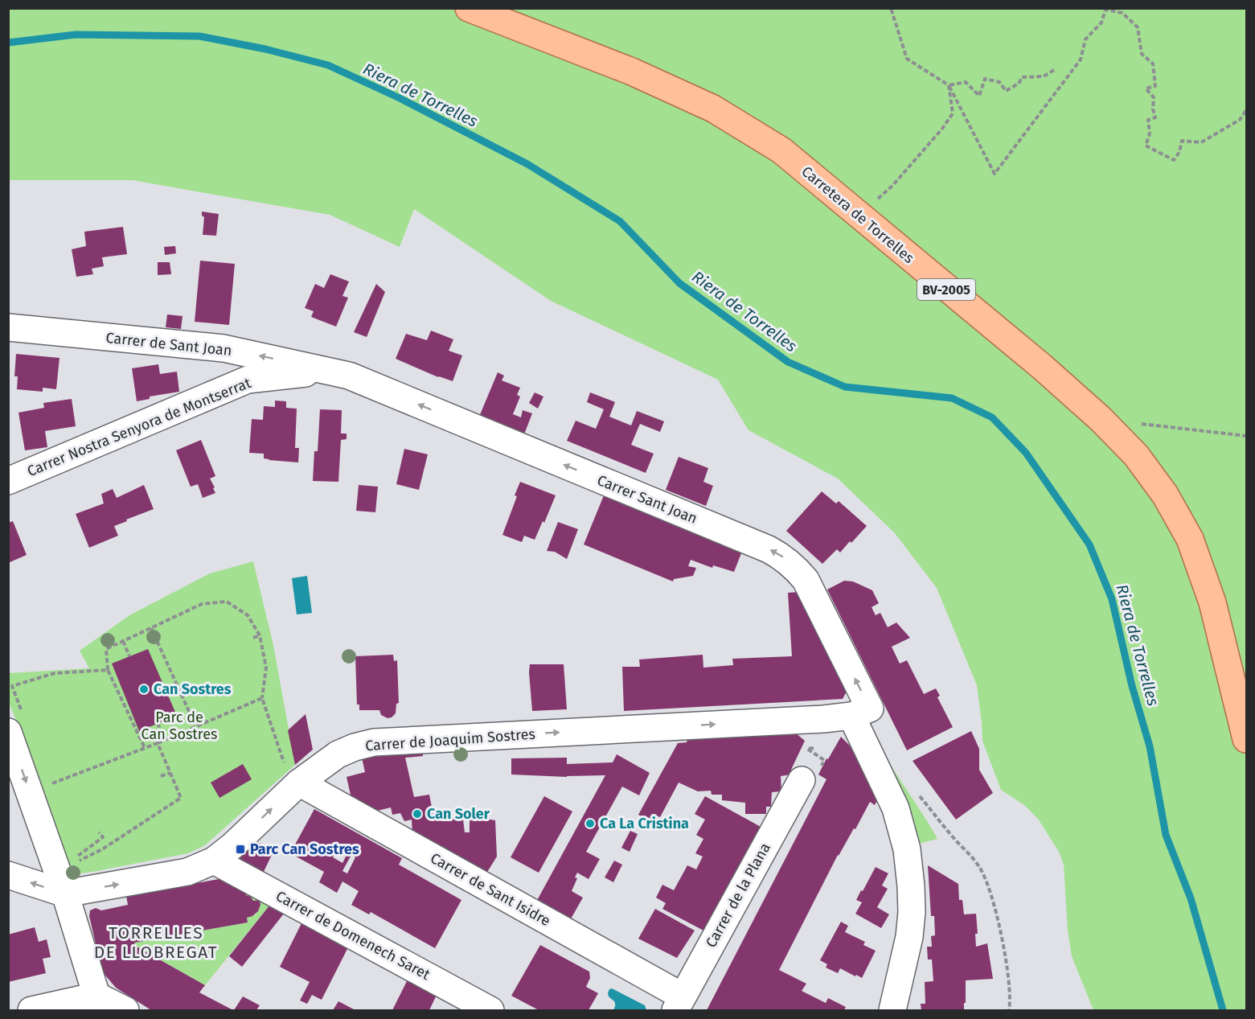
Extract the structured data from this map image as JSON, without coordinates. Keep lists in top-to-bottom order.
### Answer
{
  "streets": {
    "main road": ["Carretera de Torrelles", "BV-2005"],
    "street": [
      "Carrer de Sant Joan",
      "Carrer Nostra Senyora de Montserrat",
      "Carrer Sant Joan",
      "Carrer de Joaquim Sostres",
      "Carrer de Sant Isidre",
      "Carrer de la Plana",
      "Carrer de Domenech Saret"
    ]
  },
  "crossings": [
    ["Carrer de Sant Joan", "Carrer Nostra Senyora de Montserrat"],
    ["Carrer de Sant Joan", "Carrer Sant Joan"],
    ["Carrer Nostra Senyora de Montserrat", "Carrer Sant Joan"],
    ["Carrer Sant Joan", "Carrer de Joaquim Sostres"],
    ["Carrer de Joaquim Sostres", "Carrer de Sant Isidre"],
    ["Carrer de Joaquim Sostres", "Carrer de Domenech Saret"],
    ["Carrer de Sant Isidre", "Carrer de la Plana"]
  ],
  "one_way": ["Carrer Sant Joan", "Carrer de Joaquim Sostres"],
  "districts": ["TORRELLES DE LLOBREGAT"],
  "water": ["Riera de Torrelles"],
  "parks": ["Parc de Can Sostres"],
  "places": {
    "other": ["Can Sostres", "Can Soler", "Ca La Cristina"],
    "transit": ["Parc Can Sostres"]
  }
}
